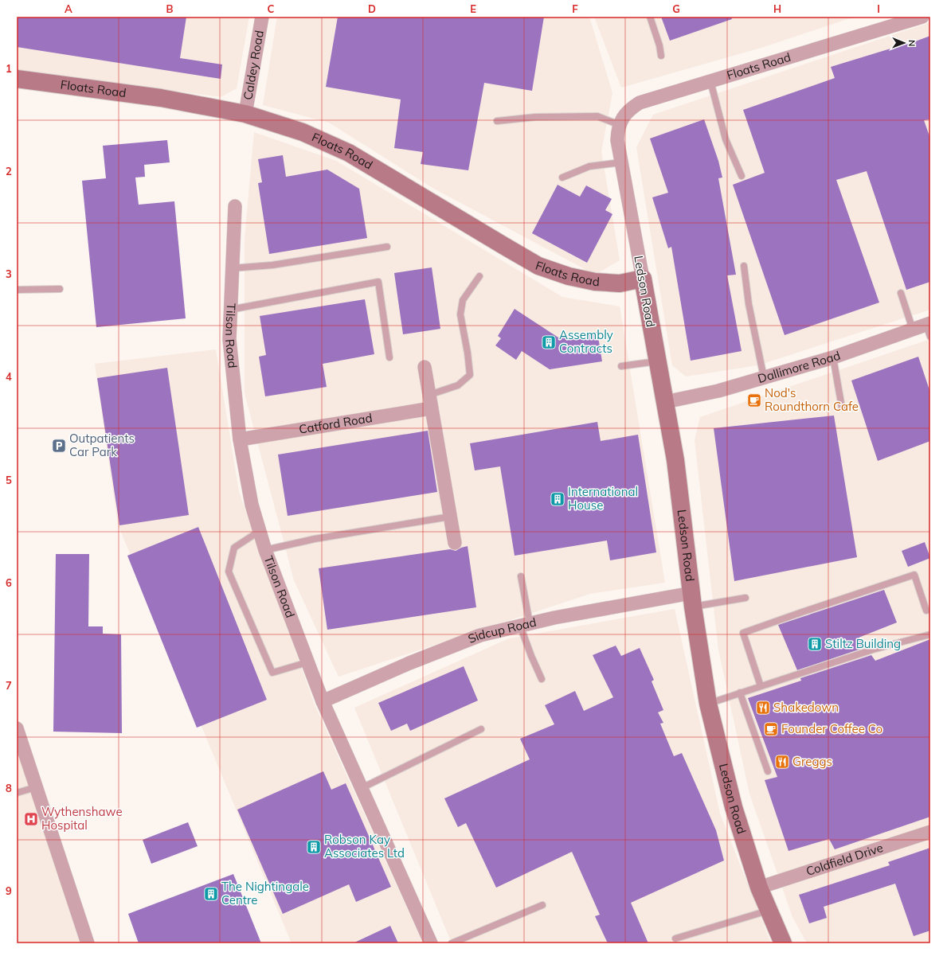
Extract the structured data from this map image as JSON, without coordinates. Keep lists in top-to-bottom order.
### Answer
{
  "streets": {
    "street": [
      "Caldey Road",
      "Floats Road",
      "Ledson Road",
      "Tilson Road",
      "Dallimore Road",
      "Catford Road",
      "Sidcup Road",
      "Coldfield Drive"
    ]
  },
  "crossings": [
    ["Caldey Road", "Floats Road"],
    ["Floats Road", "Ledson Road"],
    ["Ledson Road", "Dallimore Road"],
    ["Ledson Road", "Sidcup Road"],
    ["Ledson Road", "Coldfield Drive"],
    ["Tilson Road", "Catford Road"],
    ["Tilson Road", "Sidcup Road"]
  ],
  "places": {
    "building": [
      "Assembly Contracts",
      "International House",
      "Stiltz Building",
      "Robson Kay Associates Ltd",
      "The Nightingale Centre"
    ],
    "cafe": ["Nod's Roundthorn Cafe", "Founder Coffee Co"],
    "parking": ["Outpatients Car Park"],
    "restaurant": ["Shakedown", "Greggs"],
    "hospital": ["Wythenshawe Hospital"]
  },
  "north": "right",
  "grid": {
    "columns": [
      "A",
      "B",
      "C",
      "D",
      "E",
      "F",
      "G",
      "H",
      "I"
    ],
    "rows": [
      "1",
      "2",
      "3",
      "4",
      "5",
      "6",
      "7",
      "8",
      "9"
    ]
  }
}
